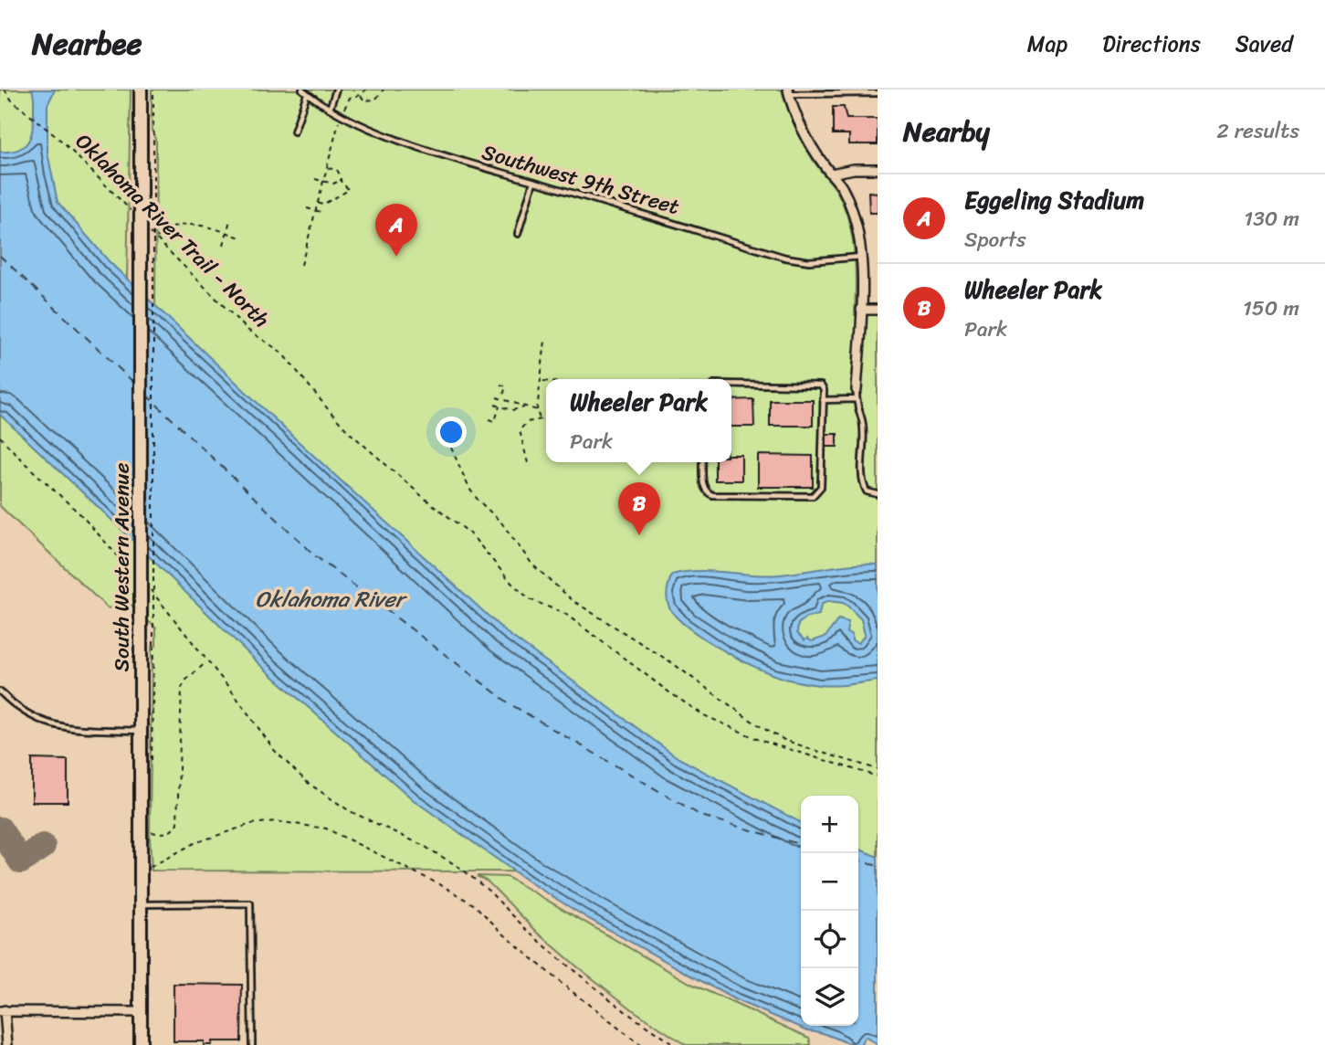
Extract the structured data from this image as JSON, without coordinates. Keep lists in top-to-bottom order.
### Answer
{
  "streets": {
    "main road": ["South Western Avenue"],
    "lane": ["Southwest 9th Street"],
    "path": ["Oklahoma River Trail - North"]
  },
  "water": ["Oklahoma River"],
  "page": {
    "header": "Nearbee",
    "nav": ["Map", "Directions", "Saved"],
    "heading": ["Nearby", "2 results"],
    "list": [
      {
        "mark": "A",
        "name": "Eggeling Stadium",
        "note": "Sports",
        "value": "130 m"
      },
      {
        "mark": "B",
        "name": "Wheeler Park",
        "note": "Park",
        "value": "150 m"
      }
    ],
    "pins": ["A", "B"],
    "popup": ["Wheeler Park", "Park"],
    "map_buttons": ["+", "−"]
  }
}
